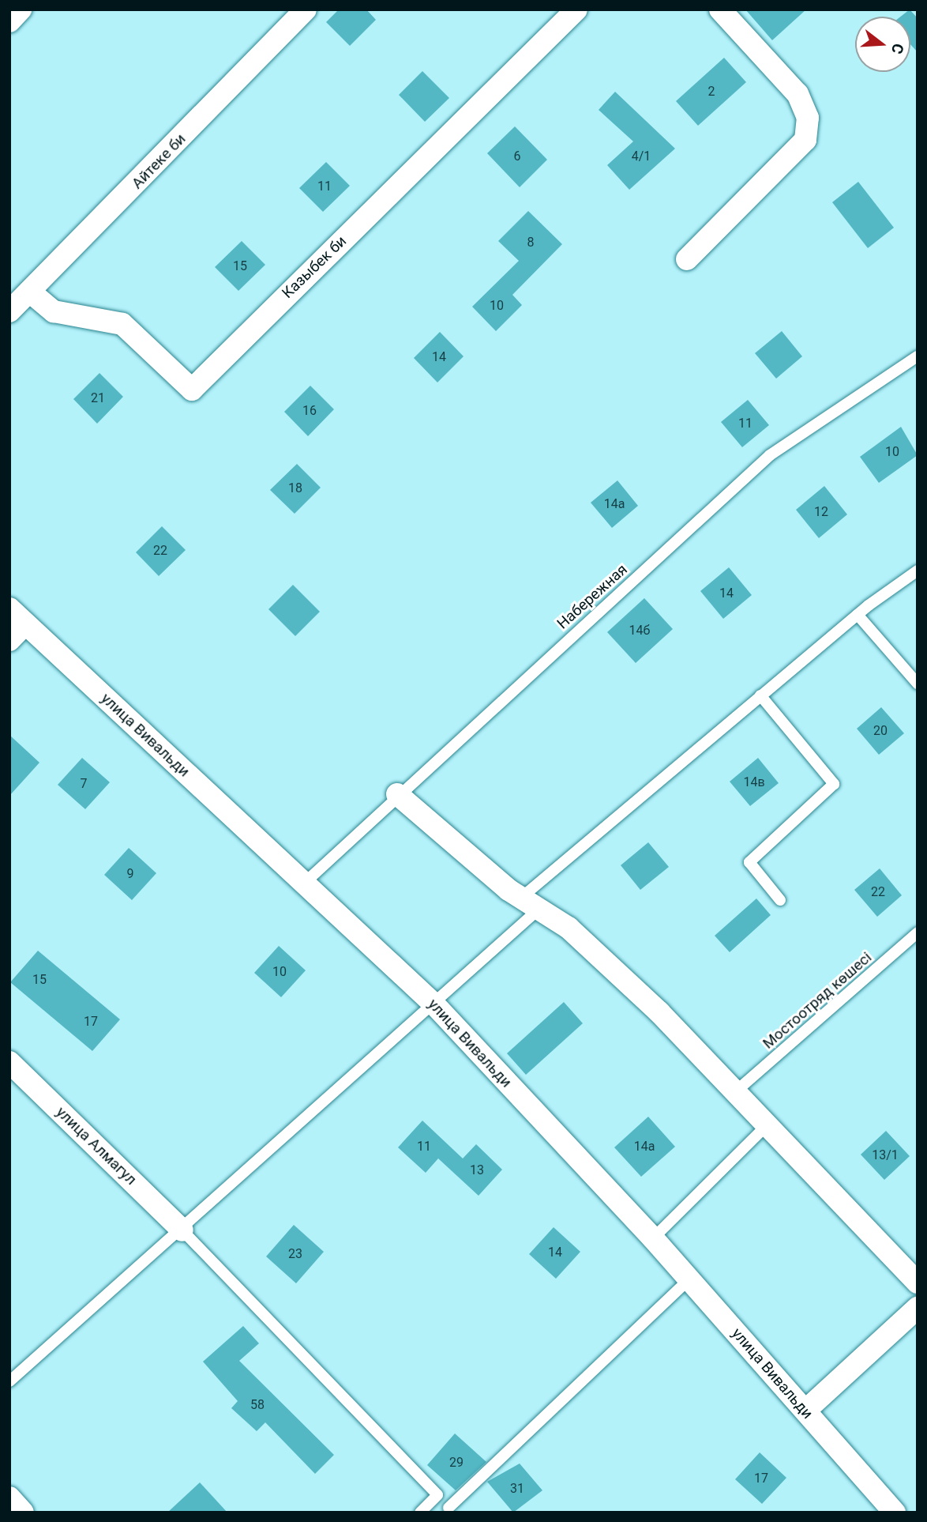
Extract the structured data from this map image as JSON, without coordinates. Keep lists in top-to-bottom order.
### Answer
{
  "streets": {
    "street": [
      "Айтеке би",
      "Казыбек би",
      "улица Вивальди",
      "улица Алмагул"
    ],
    "lane": ["Набережная", "Мостоотряд көшесі"]
  },
  "crossings": [
    ["Айтеке би", "Казыбек би"],
    ["Набережная", "улица Вивальди"]
  ],
  "house_numbers": [
    "2",
    "6",
    "4/1",
    "11",
    "8",
    "15",
    "10",
    "14",
    "21",
    "16",
    "11",
    "10",
    "18",
    "14а",
    "12",
    "22",
    "14",
    "14б",
    "20",
    "14в",
    "7",
    "9",
    "22",
    "10",
    "15",
    "17",
    "11",
    "14а",
    "13/1",
    "13",
    "14",
    "23",
    "58",
    "29",
    "17",
    "31"
  ],
  "north": "right"
}
